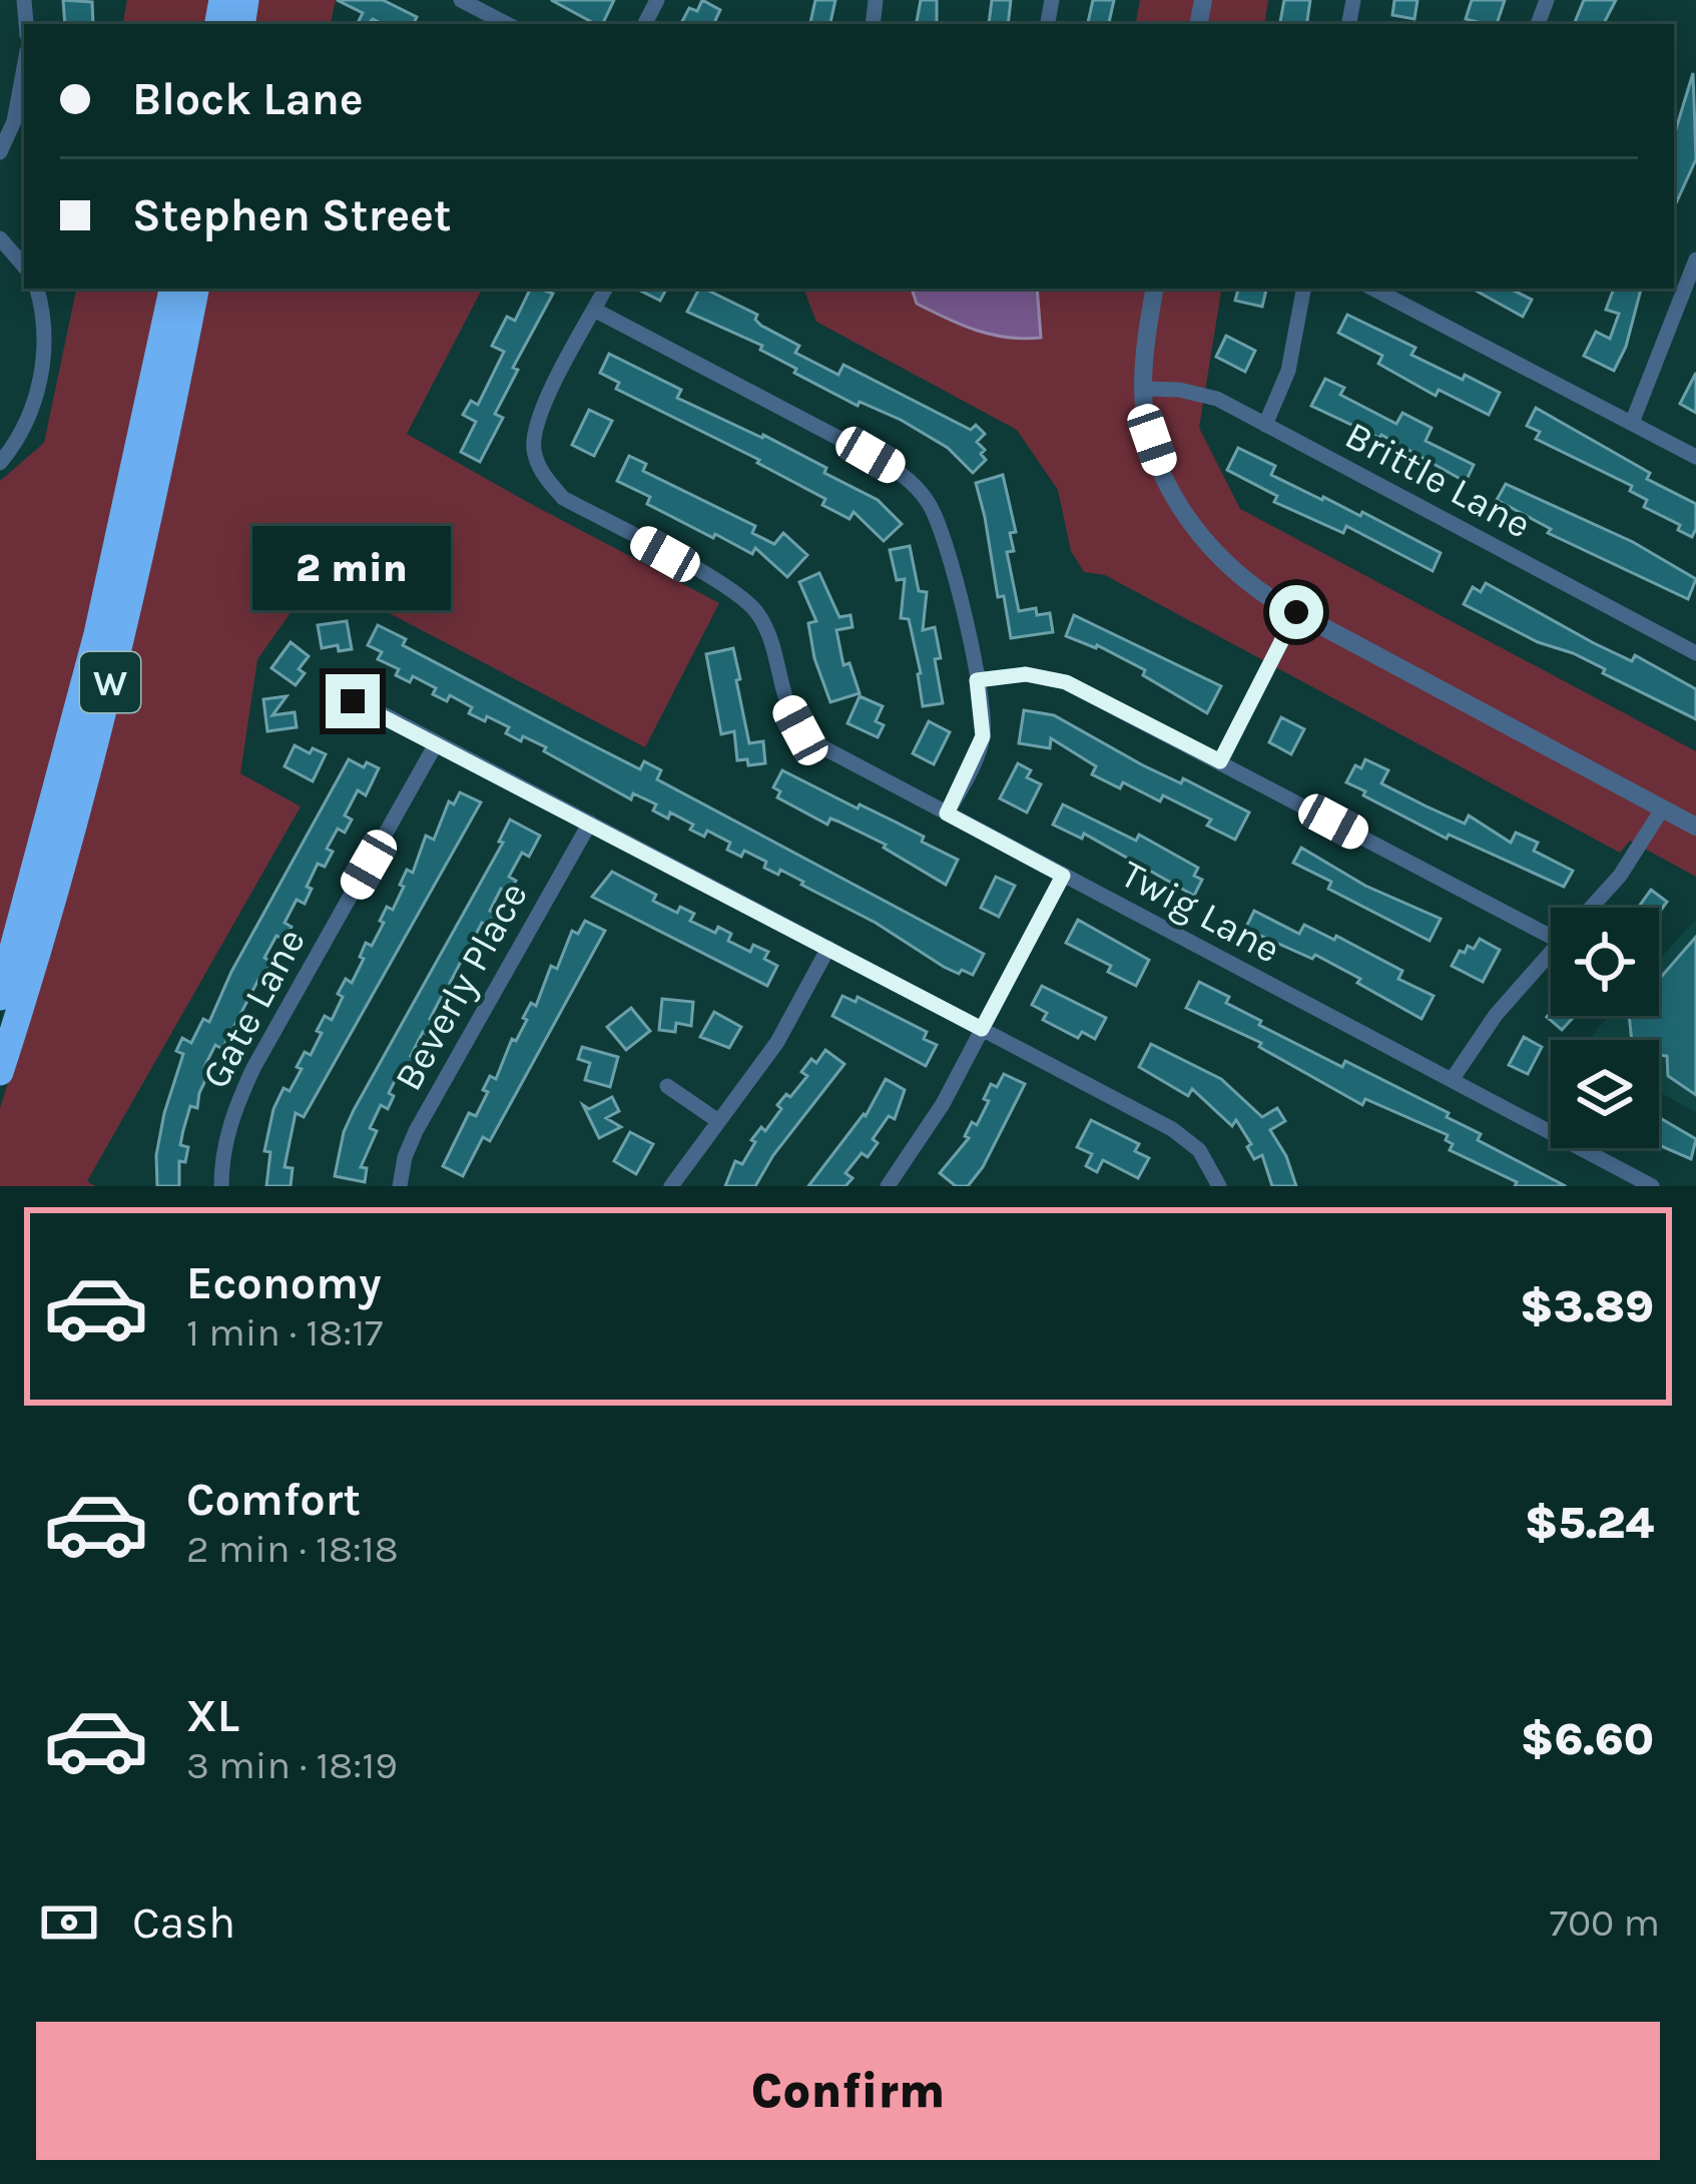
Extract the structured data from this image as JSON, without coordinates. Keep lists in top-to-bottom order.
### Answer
{
  "streets": {
    "highway": ["W"],
    "street": [
      "Brittle Lane",
      "Twig Lane",
      "Beverly Place",
      "Gate Lane"
    ]
  },
  "page": {
    "banner": ["Block Lane", "Stephen Street"],
    "bubble": "2 min",
    "list": [
      {
        "name": "Economy",
        "note": "1 min · 18:17",
        "value": "$3.89"
      },
      {
        "name": "Comfort",
        "note": "2 min · 18:18",
        "value": "$5.24"
      },
      {
        "name": "XL",
        "note": "3 min · 18:19",
        "value": "$6.60"
      }
    ],
    "pay": ["Cash", "700 m"],
    "buttons": "Confirm"
  }
}
